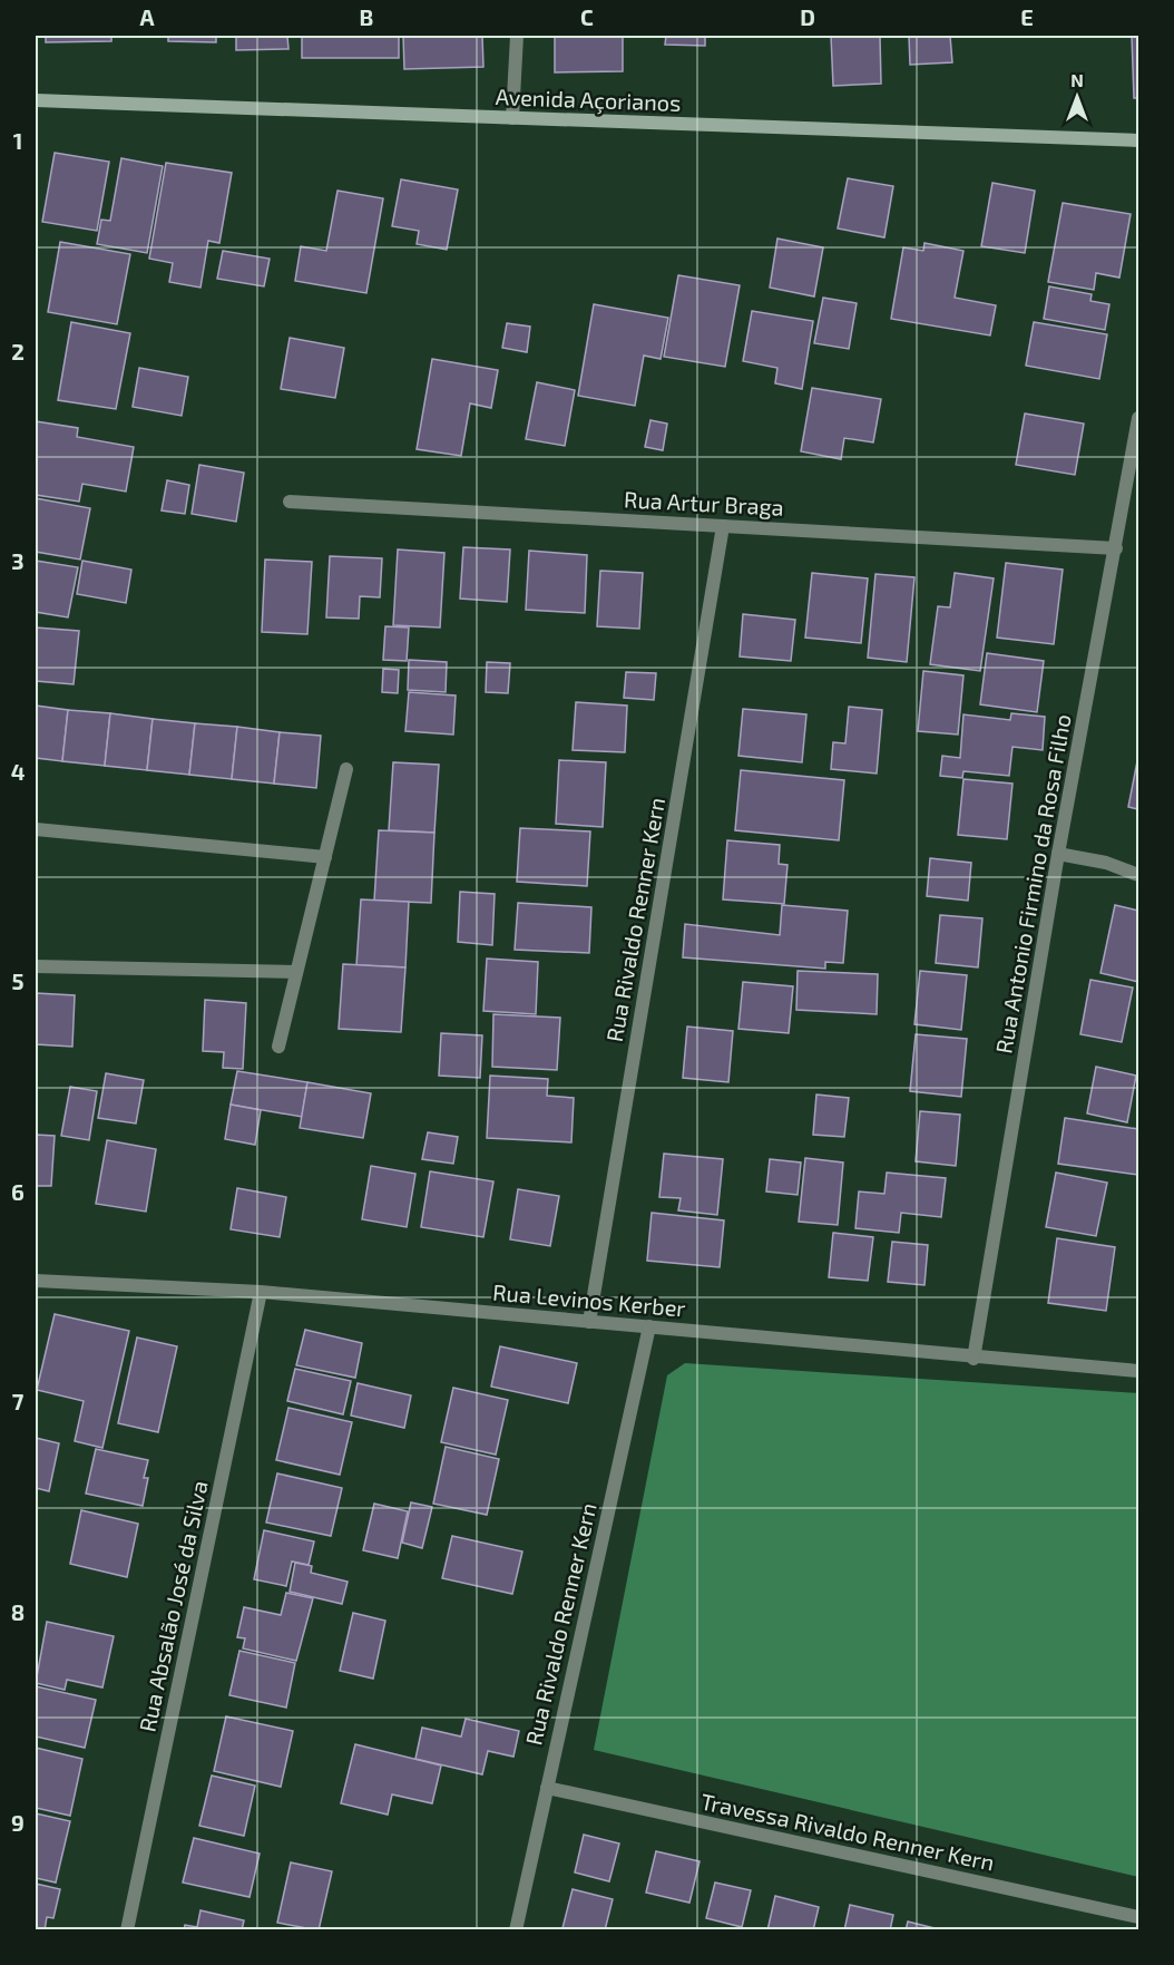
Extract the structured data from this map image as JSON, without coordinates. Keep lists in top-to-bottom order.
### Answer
{
  "streets": {
    "street": [
      "Avenida Açorianos",
      "Rua Artur Braga",
      "Rua Antonio Firmino da Rosa Filho",
      "Rua Rivaldo Renner Kern",
      "Rua Levinos Kerber",
      "Rua Absalão José da Silva",
      "Travessa Rivaldo Renner Kern"
    ]
  },
  "crossings": [
    ["Rua Artur Braga", "Rua Antonio Firmino da Rosa Filho"],
    ["Rua Artur Braga", "Rua Rivaldo Renner Kern"],
    ["Rua Antonio Firmino da Rosa Filho", "Rua Levinos Kerber"],
    ["Rua Rivaldo Renner Kern", "Rua Levinos Kerber"],
    ["Rua Rivaldo Renner Kern", "Travessa Rivaldo Renner Kern"],
    ["Rua Levinos Kerber", "Rua Absalão José da Silva"]
  ],
  "north": "top",
  "grid": {
    "columns": [
      "A",
      "B",
      "C",
      "D",
      "E"
    ],
    "rows": [
      "1",
      "2",
      "3",
      "4",
      "5",
      "6",
      "7",
      "8",
      "9"
    ]
  }
}
